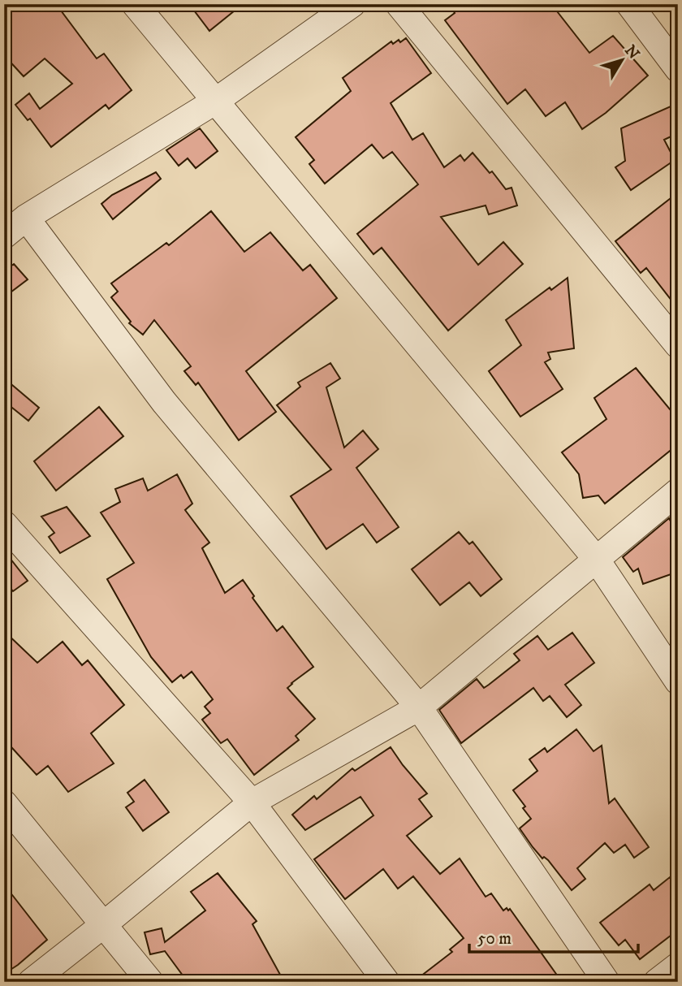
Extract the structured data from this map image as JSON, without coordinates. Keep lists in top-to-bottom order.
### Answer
{
  "scale_bar": "50 m",
  "north": "top right"
}
